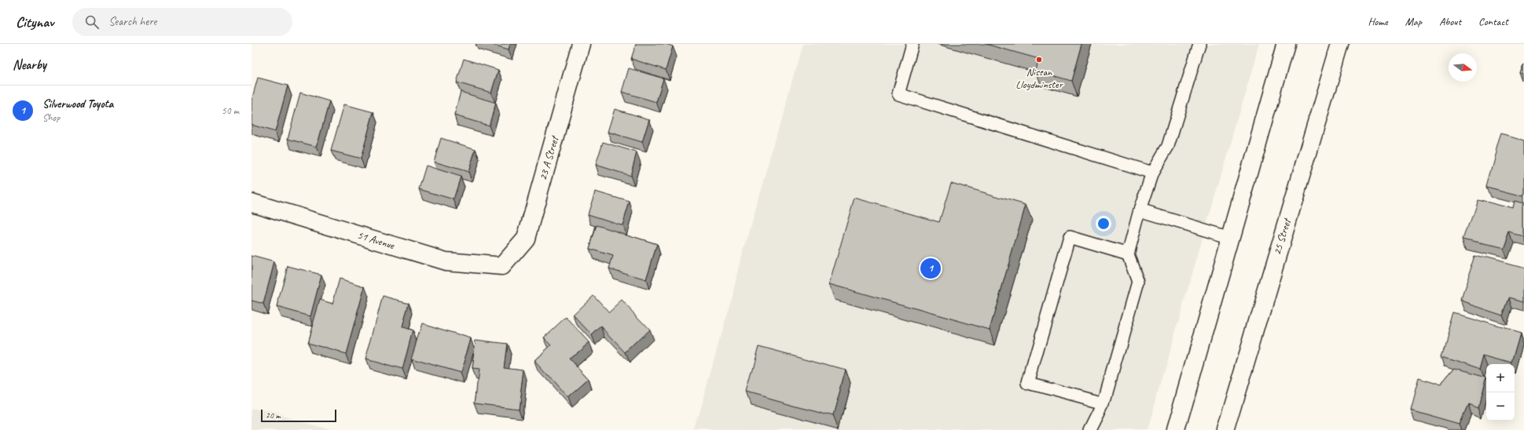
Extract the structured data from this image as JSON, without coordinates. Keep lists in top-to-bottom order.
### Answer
{
  "streets": {
    "main road": ["23 A Street", "25 Street", "51 Avenue"]
  },
  "crossings": [
    ["23 A Street", "51 Avenue"]
  ],
  "places": ["Nissan Lloydminster"],
  "scale_bar": "20 m",
  "north": "right",
  "page": {
    "header": "Citynav",
    "search": "Search here",
    "nav": [
      "Home",
      "Map",
      "About",
      "Contact"
    ],
    "heading": "Nearby",
    "list": [
      {
        "mark": "1",
        "name": "Silverwood Toyota",
        "note": "Shop",
        "value": "50 m"
      }
    ],
    "pins": "1",
    "map_buttons": ["+", "−"],
    "scale": "20 m"
  }
}
